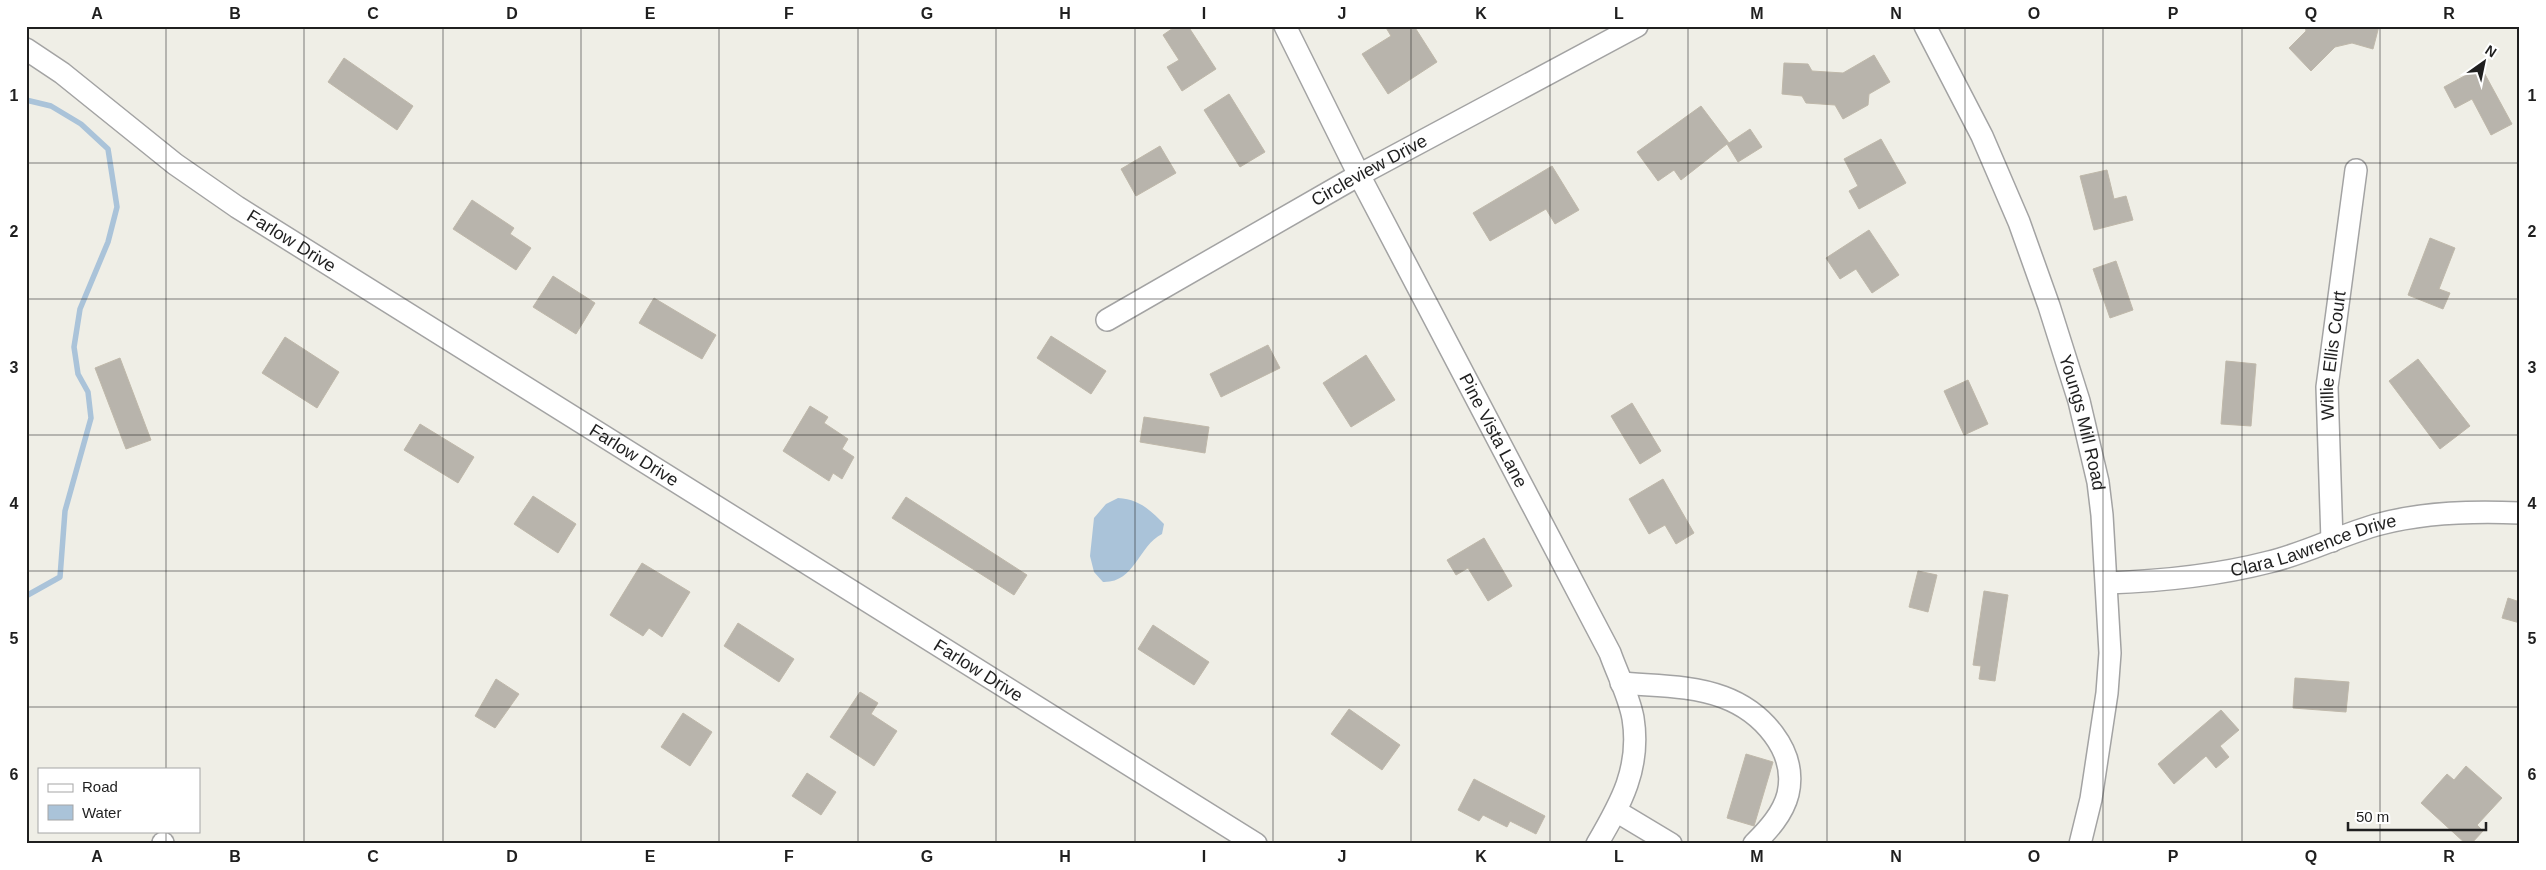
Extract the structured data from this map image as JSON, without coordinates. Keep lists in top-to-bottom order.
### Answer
{
  "streets": {
    "street": [
      "Circleview Drive",
      "Farlow Drive",
      "Willie Ellis Court",
      "Youngs Mill Road",
      "Pine Vista Lane",
      "Clara Lawrence Drive"
    ]
  },
  "crossings": [
    ["Circleview Drive", "Pine Vista Lane"],
    ["Willie Ellis Court", "Clara Lawrence Drive"],
    ["Youngs Mill Road", "Clara Lawrence Drive"]
  ],
  "legend": ["Road", "Water"],
  "scale_bar": "50 m",
  "north": "top right",
  "grid": {
    "columns": [
      "A",
      "B",
      "C",
      "D",
      "E",
      "F",
      "G",
      "H",
      "I",
      "J",
      "K",
      "L",
      "M",
      "N",
      "O",
      "P",
      "Q",
      "R"
    ],
    "rows": [
      "1",
      "2",
      "3",
      "4",
      "5",
      "6"
    ]
  }
}
